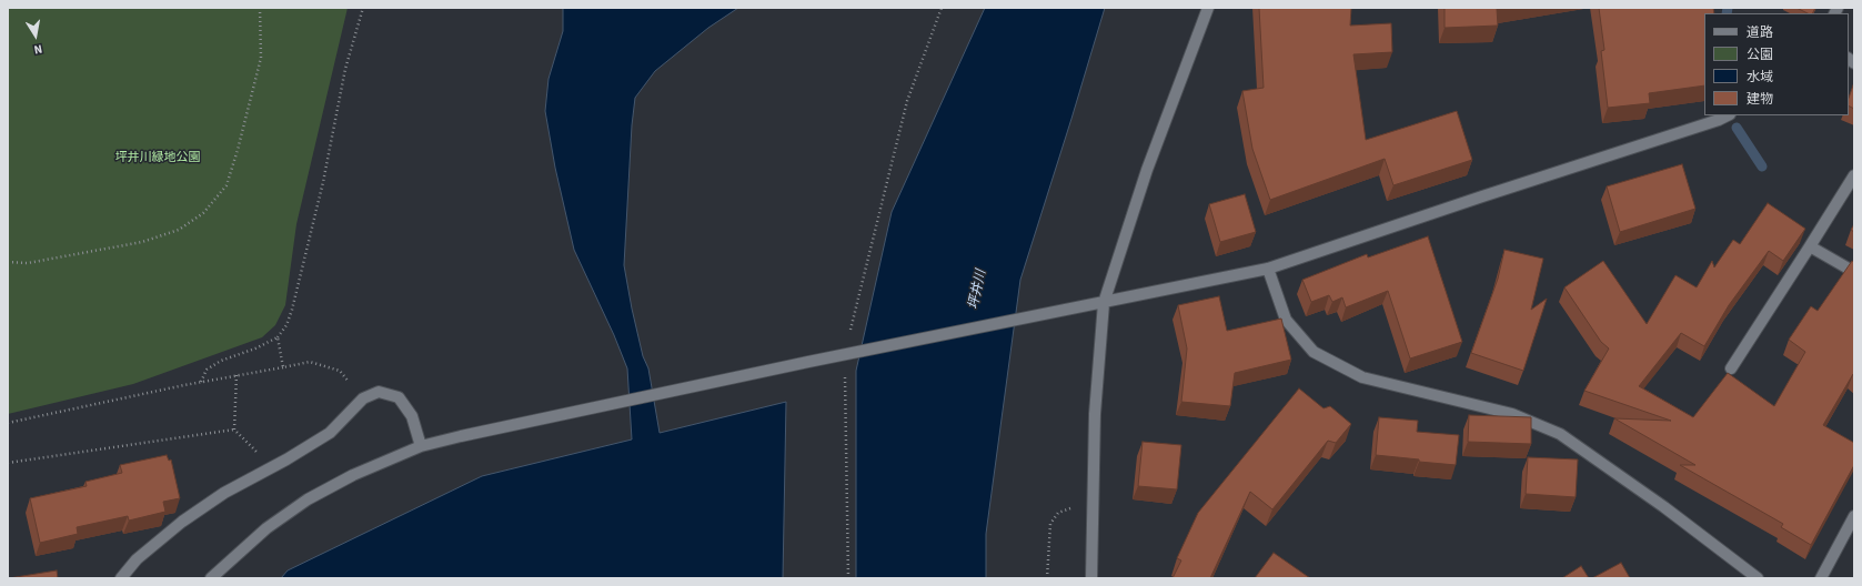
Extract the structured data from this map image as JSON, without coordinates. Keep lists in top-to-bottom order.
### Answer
{
  "water": ["坪井川"],
  "parks": ["坪井川緑地公園"],
  "legend": [
    "道路",
    "公園",
    "水域",
    "建物"
  ],
  "north": "bottom"
}
